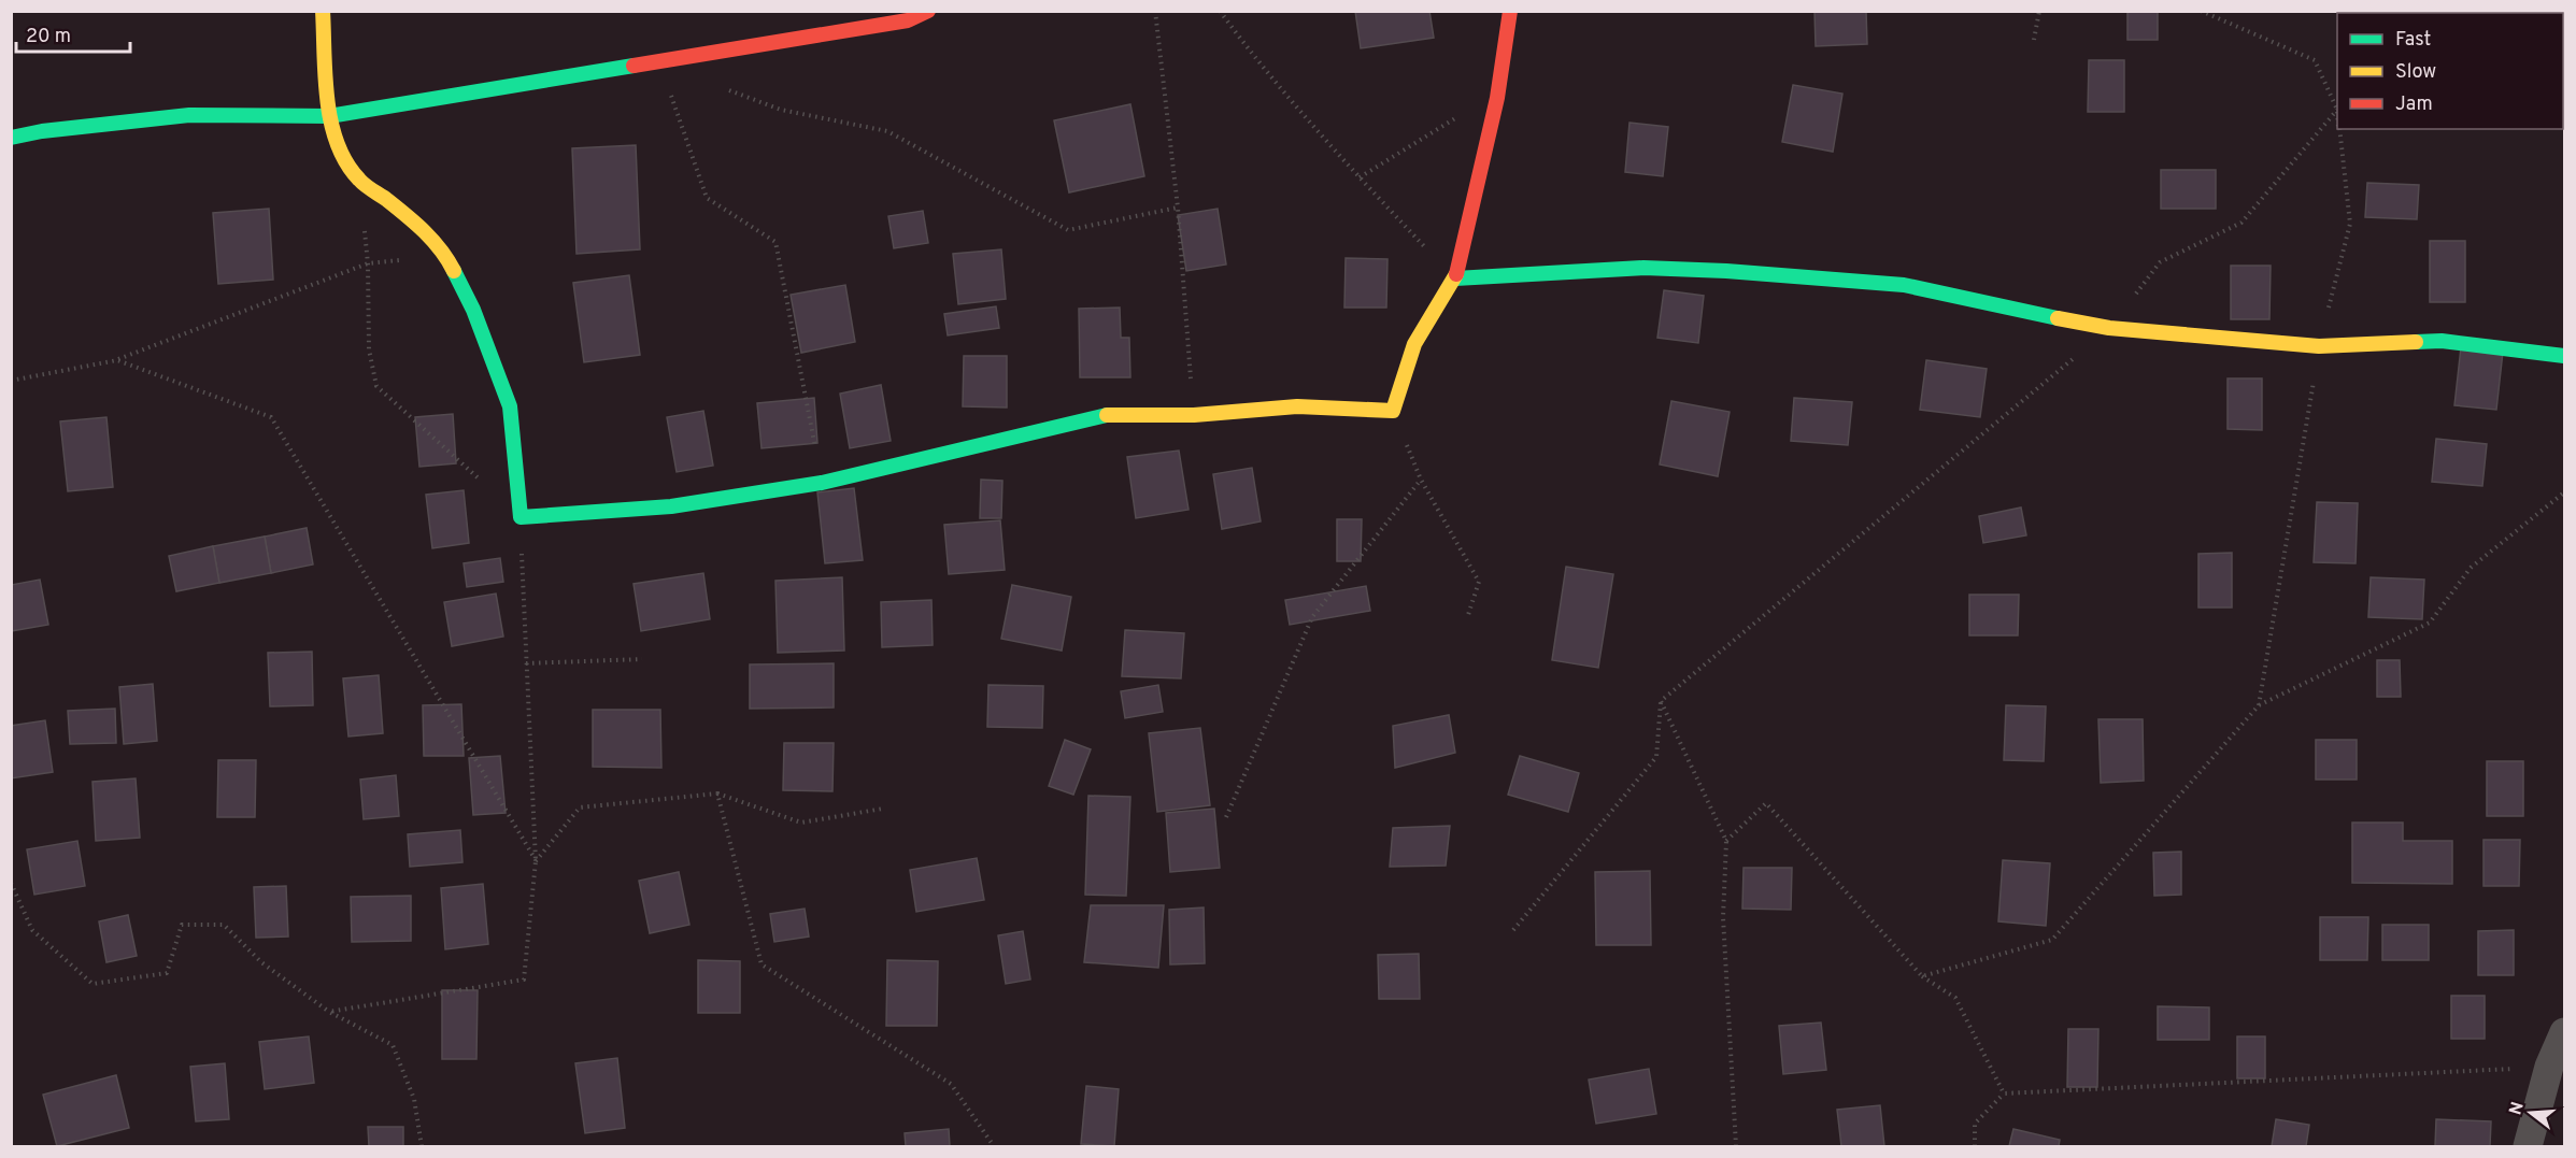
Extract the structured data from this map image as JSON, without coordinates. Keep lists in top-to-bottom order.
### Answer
{
  "legend": ["Fast", "Slow", "Jam"],
  "scale_bar": "20 m",
  "north": "left"
}
